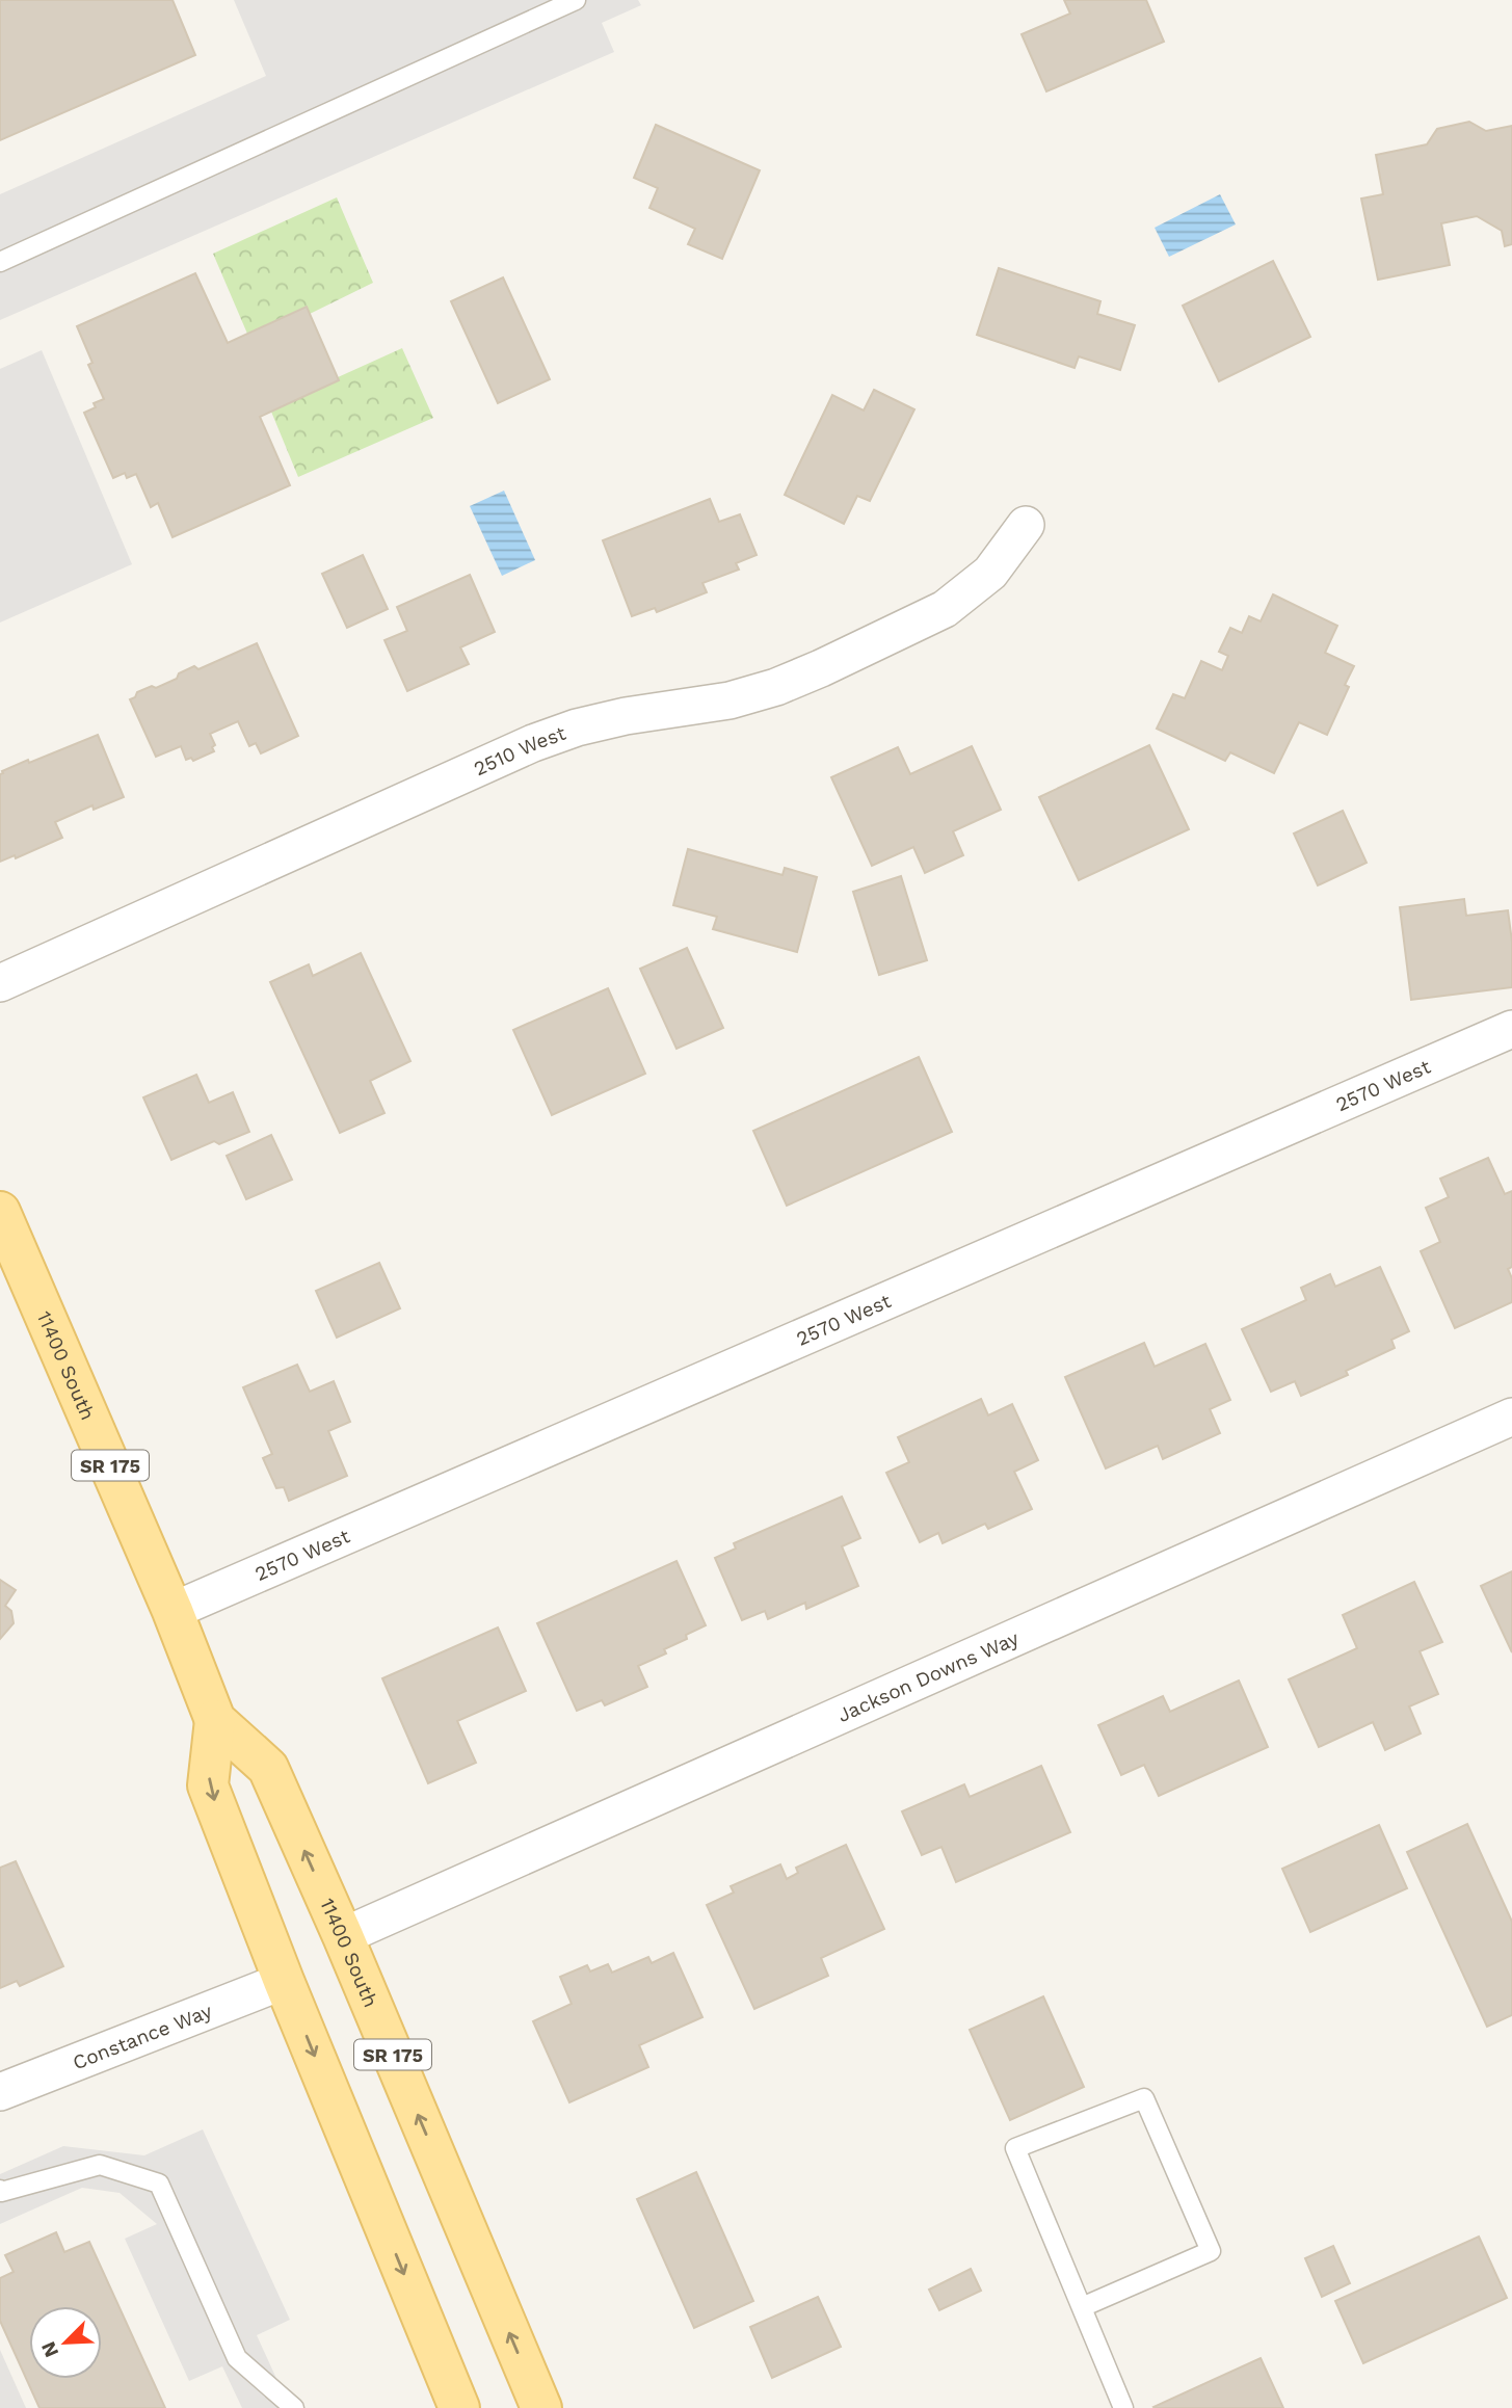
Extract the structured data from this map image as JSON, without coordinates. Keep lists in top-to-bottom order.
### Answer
{
  "streets": {
    "main road": ["11400 South", "SR 175"],
    "street": [
      "2510 West",
      "2570 West",
      "Jackson Downs Way",
      "Constance Way"
    ]
  },
  "crossings": [
    ["2570 West", "11400 South"],
    ["11400 South", "Jackson Downs Way"],
    ["11400 South", "Constance Way"]
  ],
  "north": "bottom left"
}
